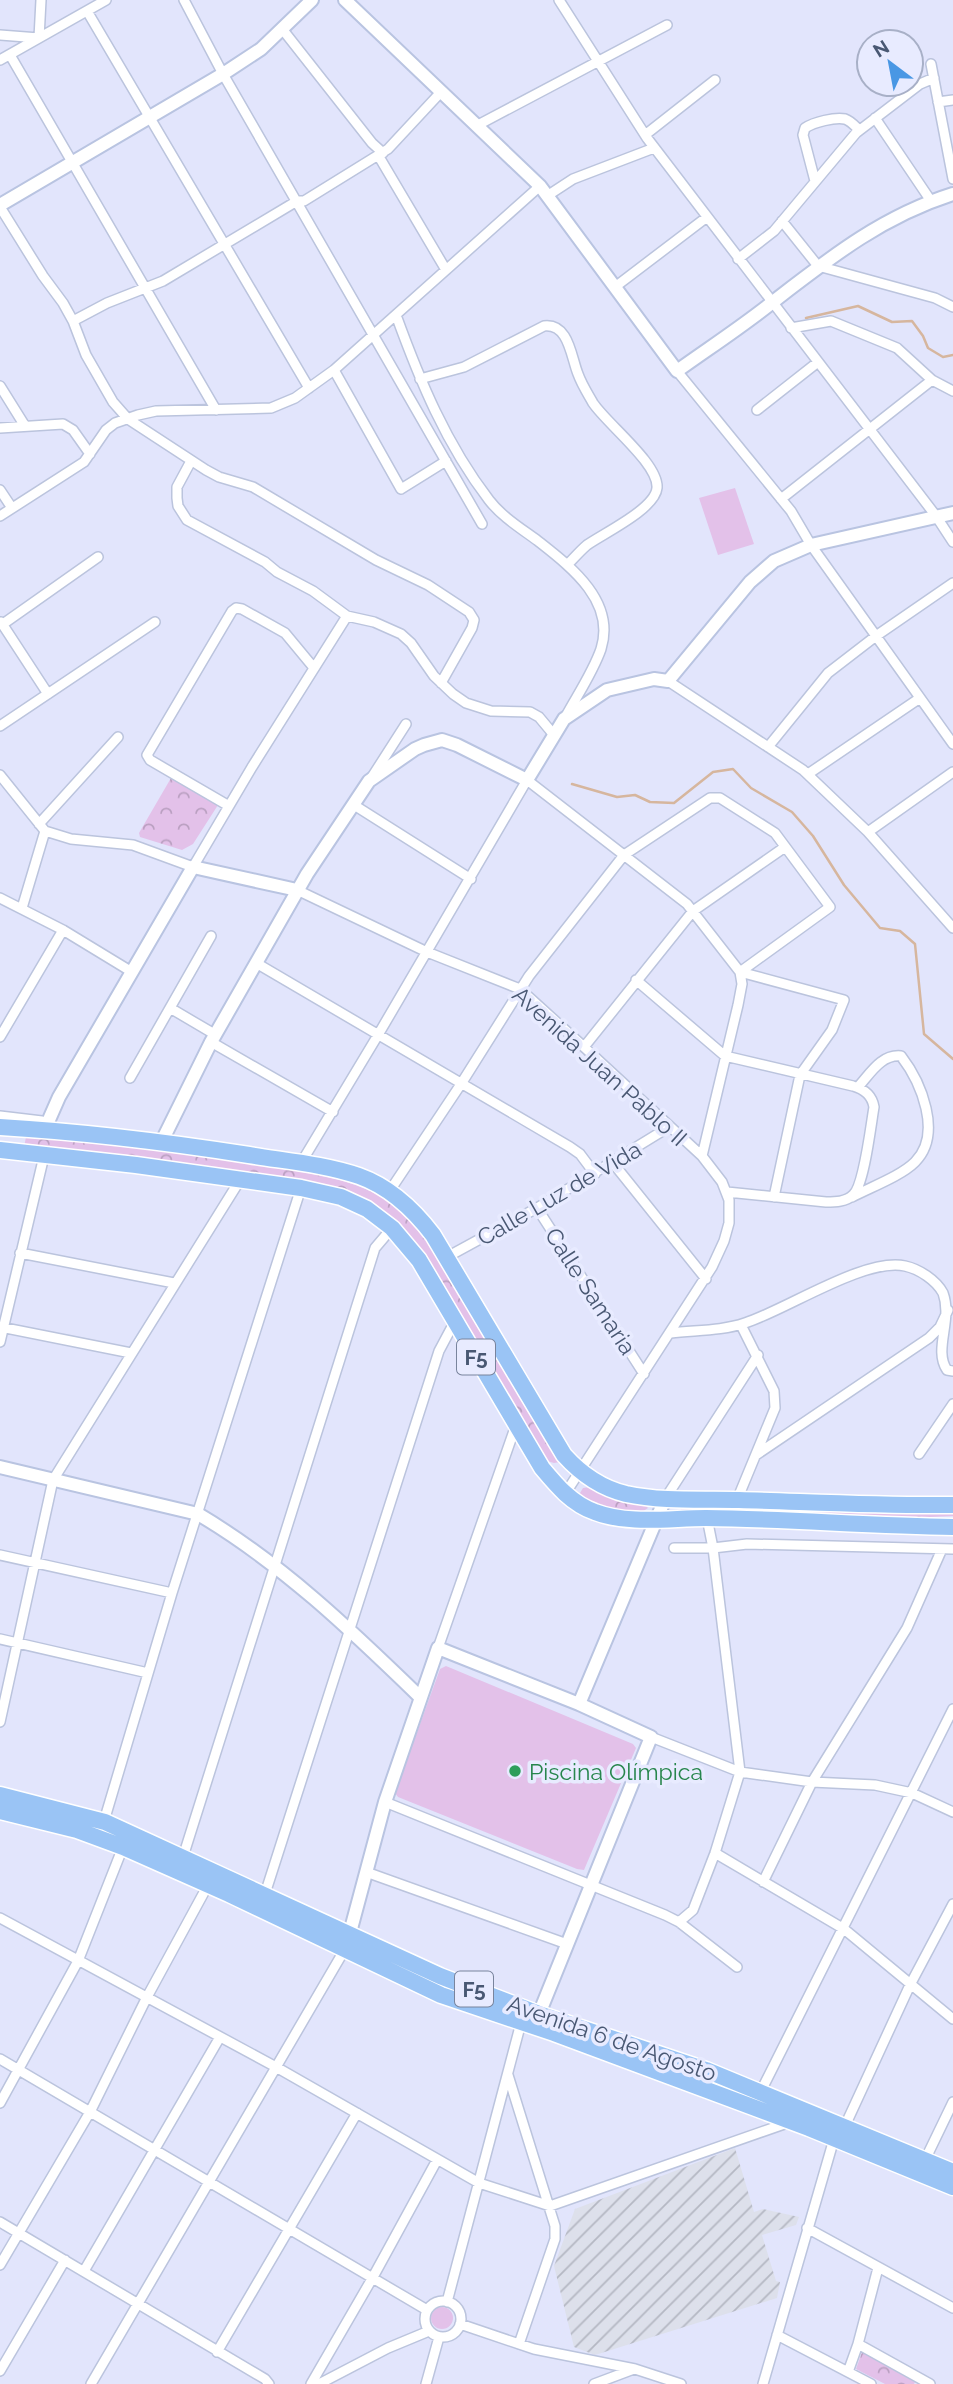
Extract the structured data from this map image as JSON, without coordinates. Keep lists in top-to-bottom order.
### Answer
{
  "streets": {
    "highway": ["F5", "Avenida 6 de Agosto"],
    "street": ["Avenida Juan Pablo II", "Calle Luz de Vida", "Calle Samaria"]
  },
  "crossings": [
    ["Avenida Juan Pablo II", "Calle Luz de Vida"],
    ["Calle Luz de Vida", "Calle Samaria"],
    ["Calle Luz de Vida", "F5"]
  ],
  "places": ["Piscina Olímpica"],
  "north": "top left"
}
